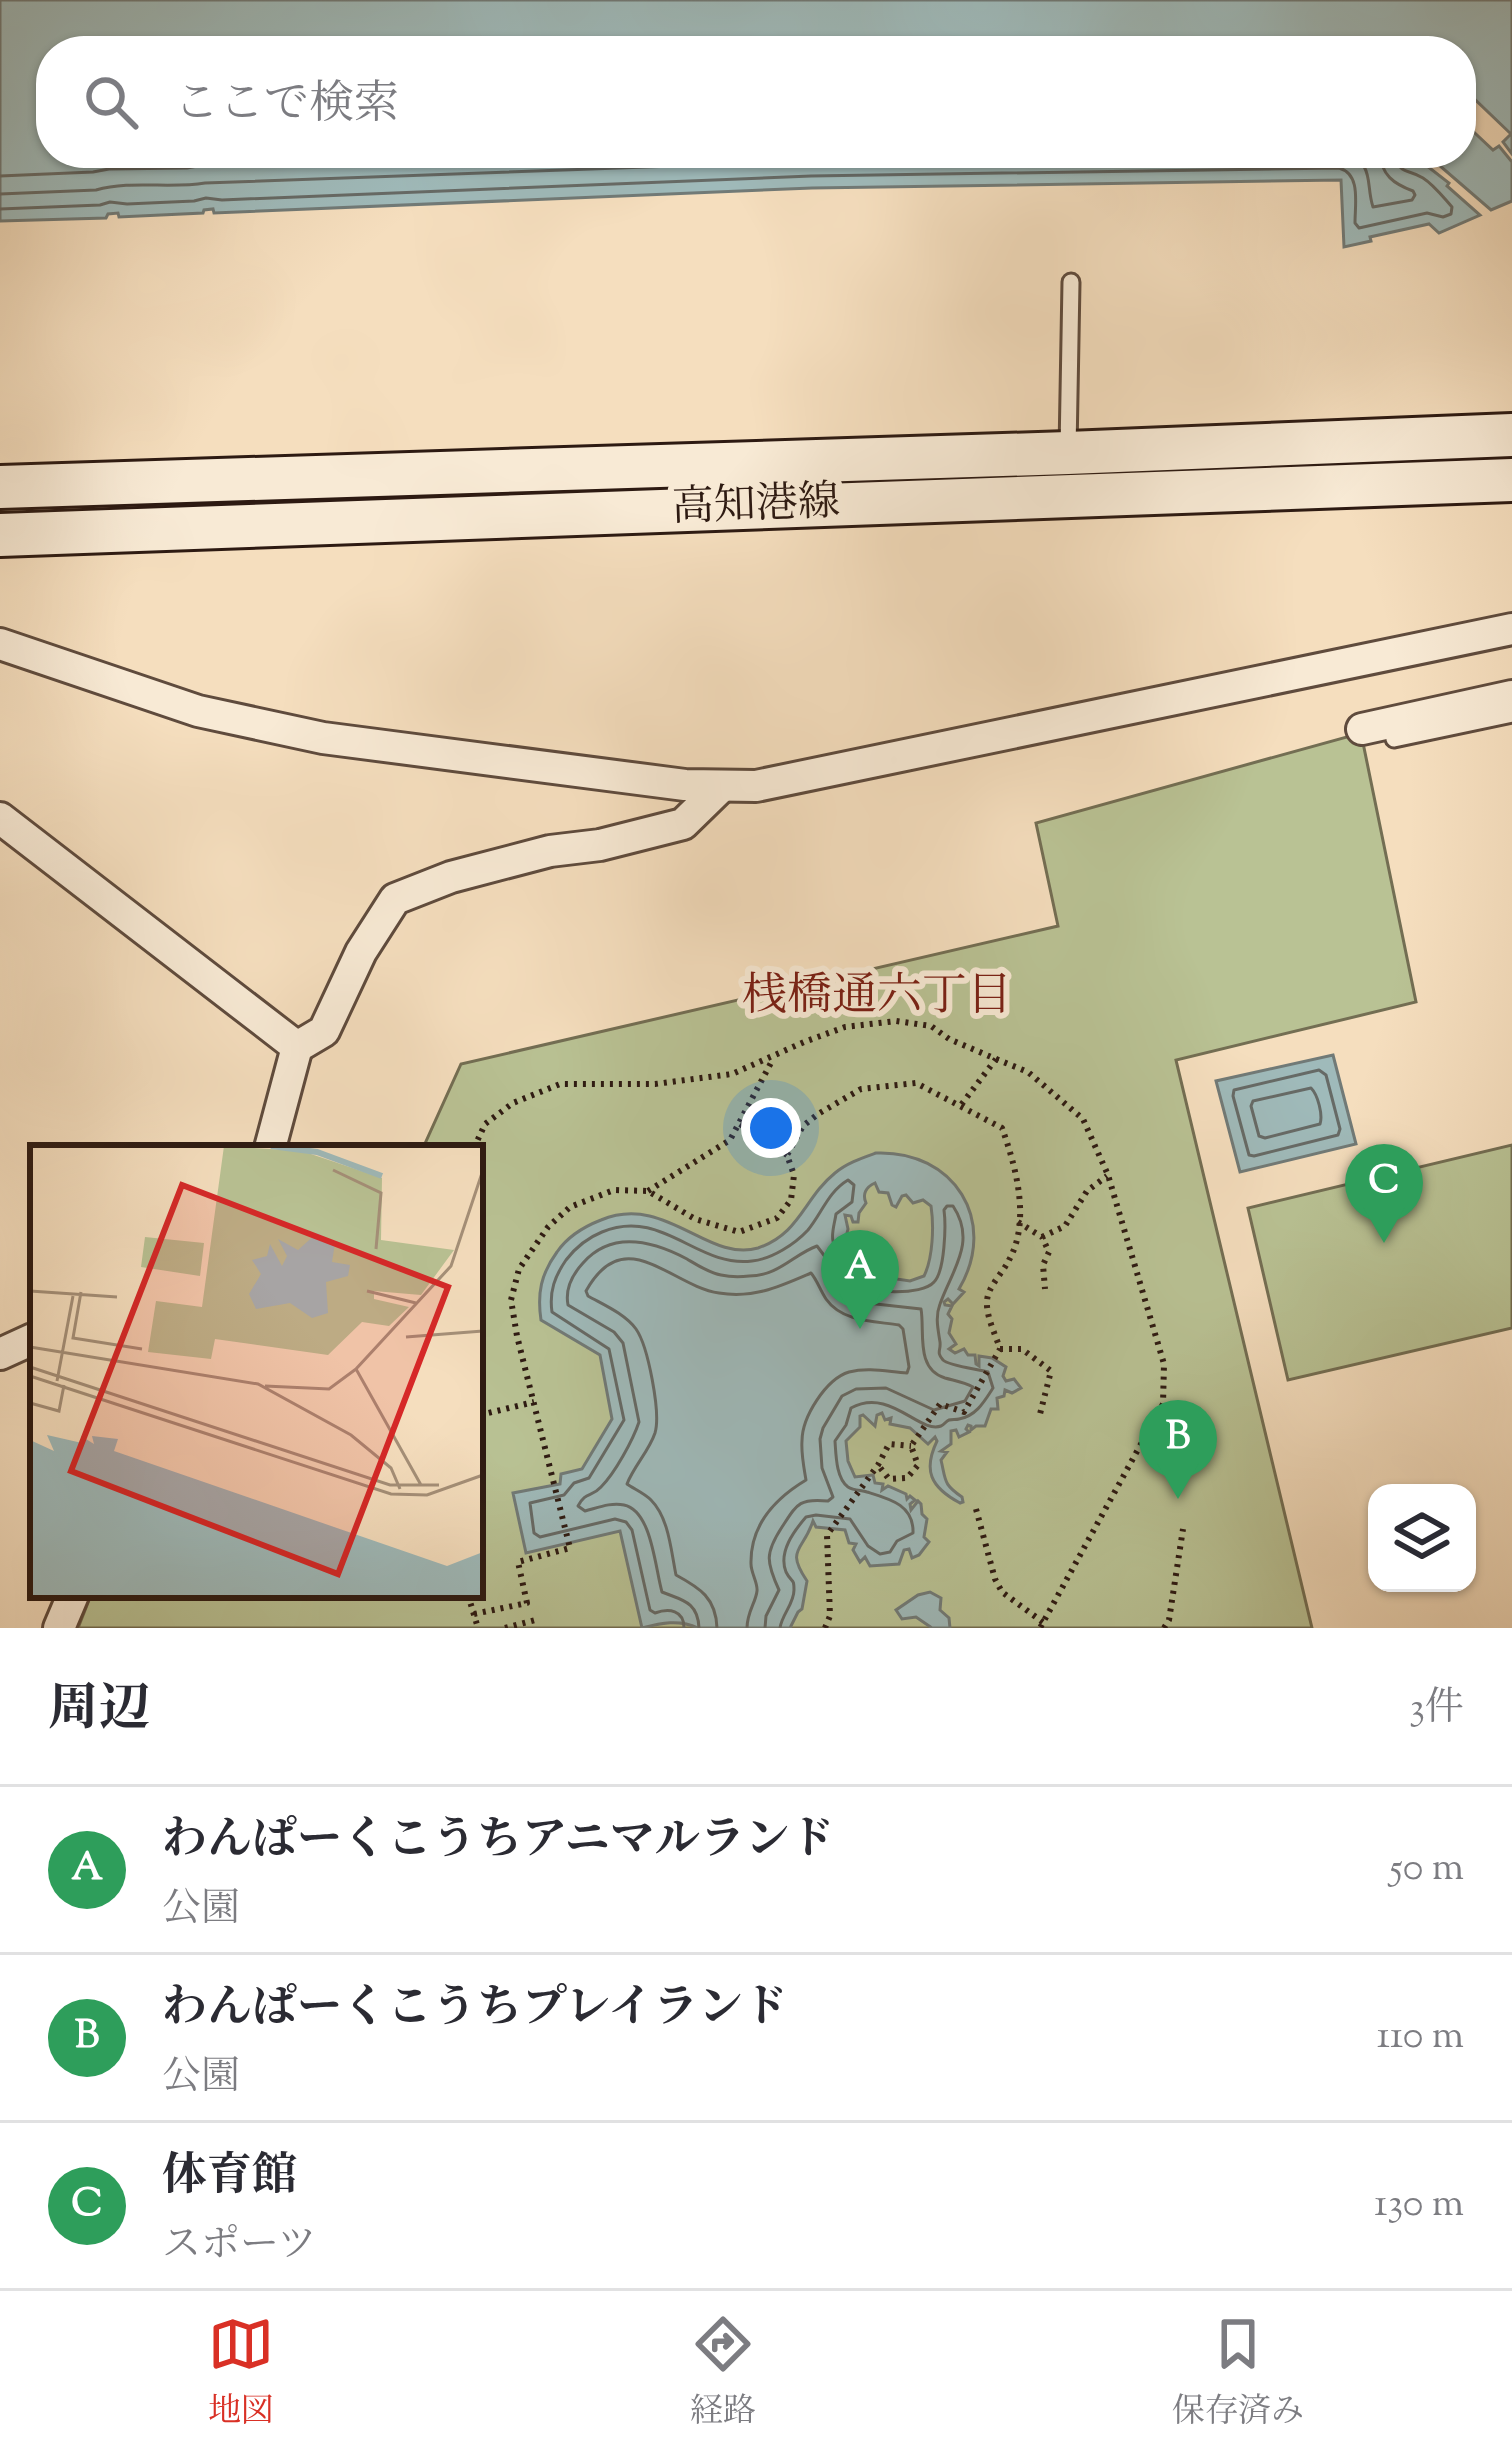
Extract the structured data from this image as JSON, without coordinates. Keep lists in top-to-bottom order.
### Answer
{
  "streets": {
    "main road": ["高知港線"]
  },
  "districts": ["桟橋通六丁目"],
  "page": {
    "search": "ここで検索",
    "pins": ["C", "A", "B"],
    "heading": ["周辺", "3件"],
    "list": [
      {
        "mark": "A",
        "name": "わんぱーくこうちアニマルランド",
        "note": "公園",
        "value": "50 m"
      },
      {
        "mark": "B",
        "name": "わんぱーくこうちプレイランド",
        "note": "公園",
        "value": "110 m"
      },
      {
        "mark": "C",
        "name": "体育館",
        "note": "スポーツ",
        "value": "130 m"
      }
    ],
    "nav": ["地図", "経路", "保存済み"]
  }
}
